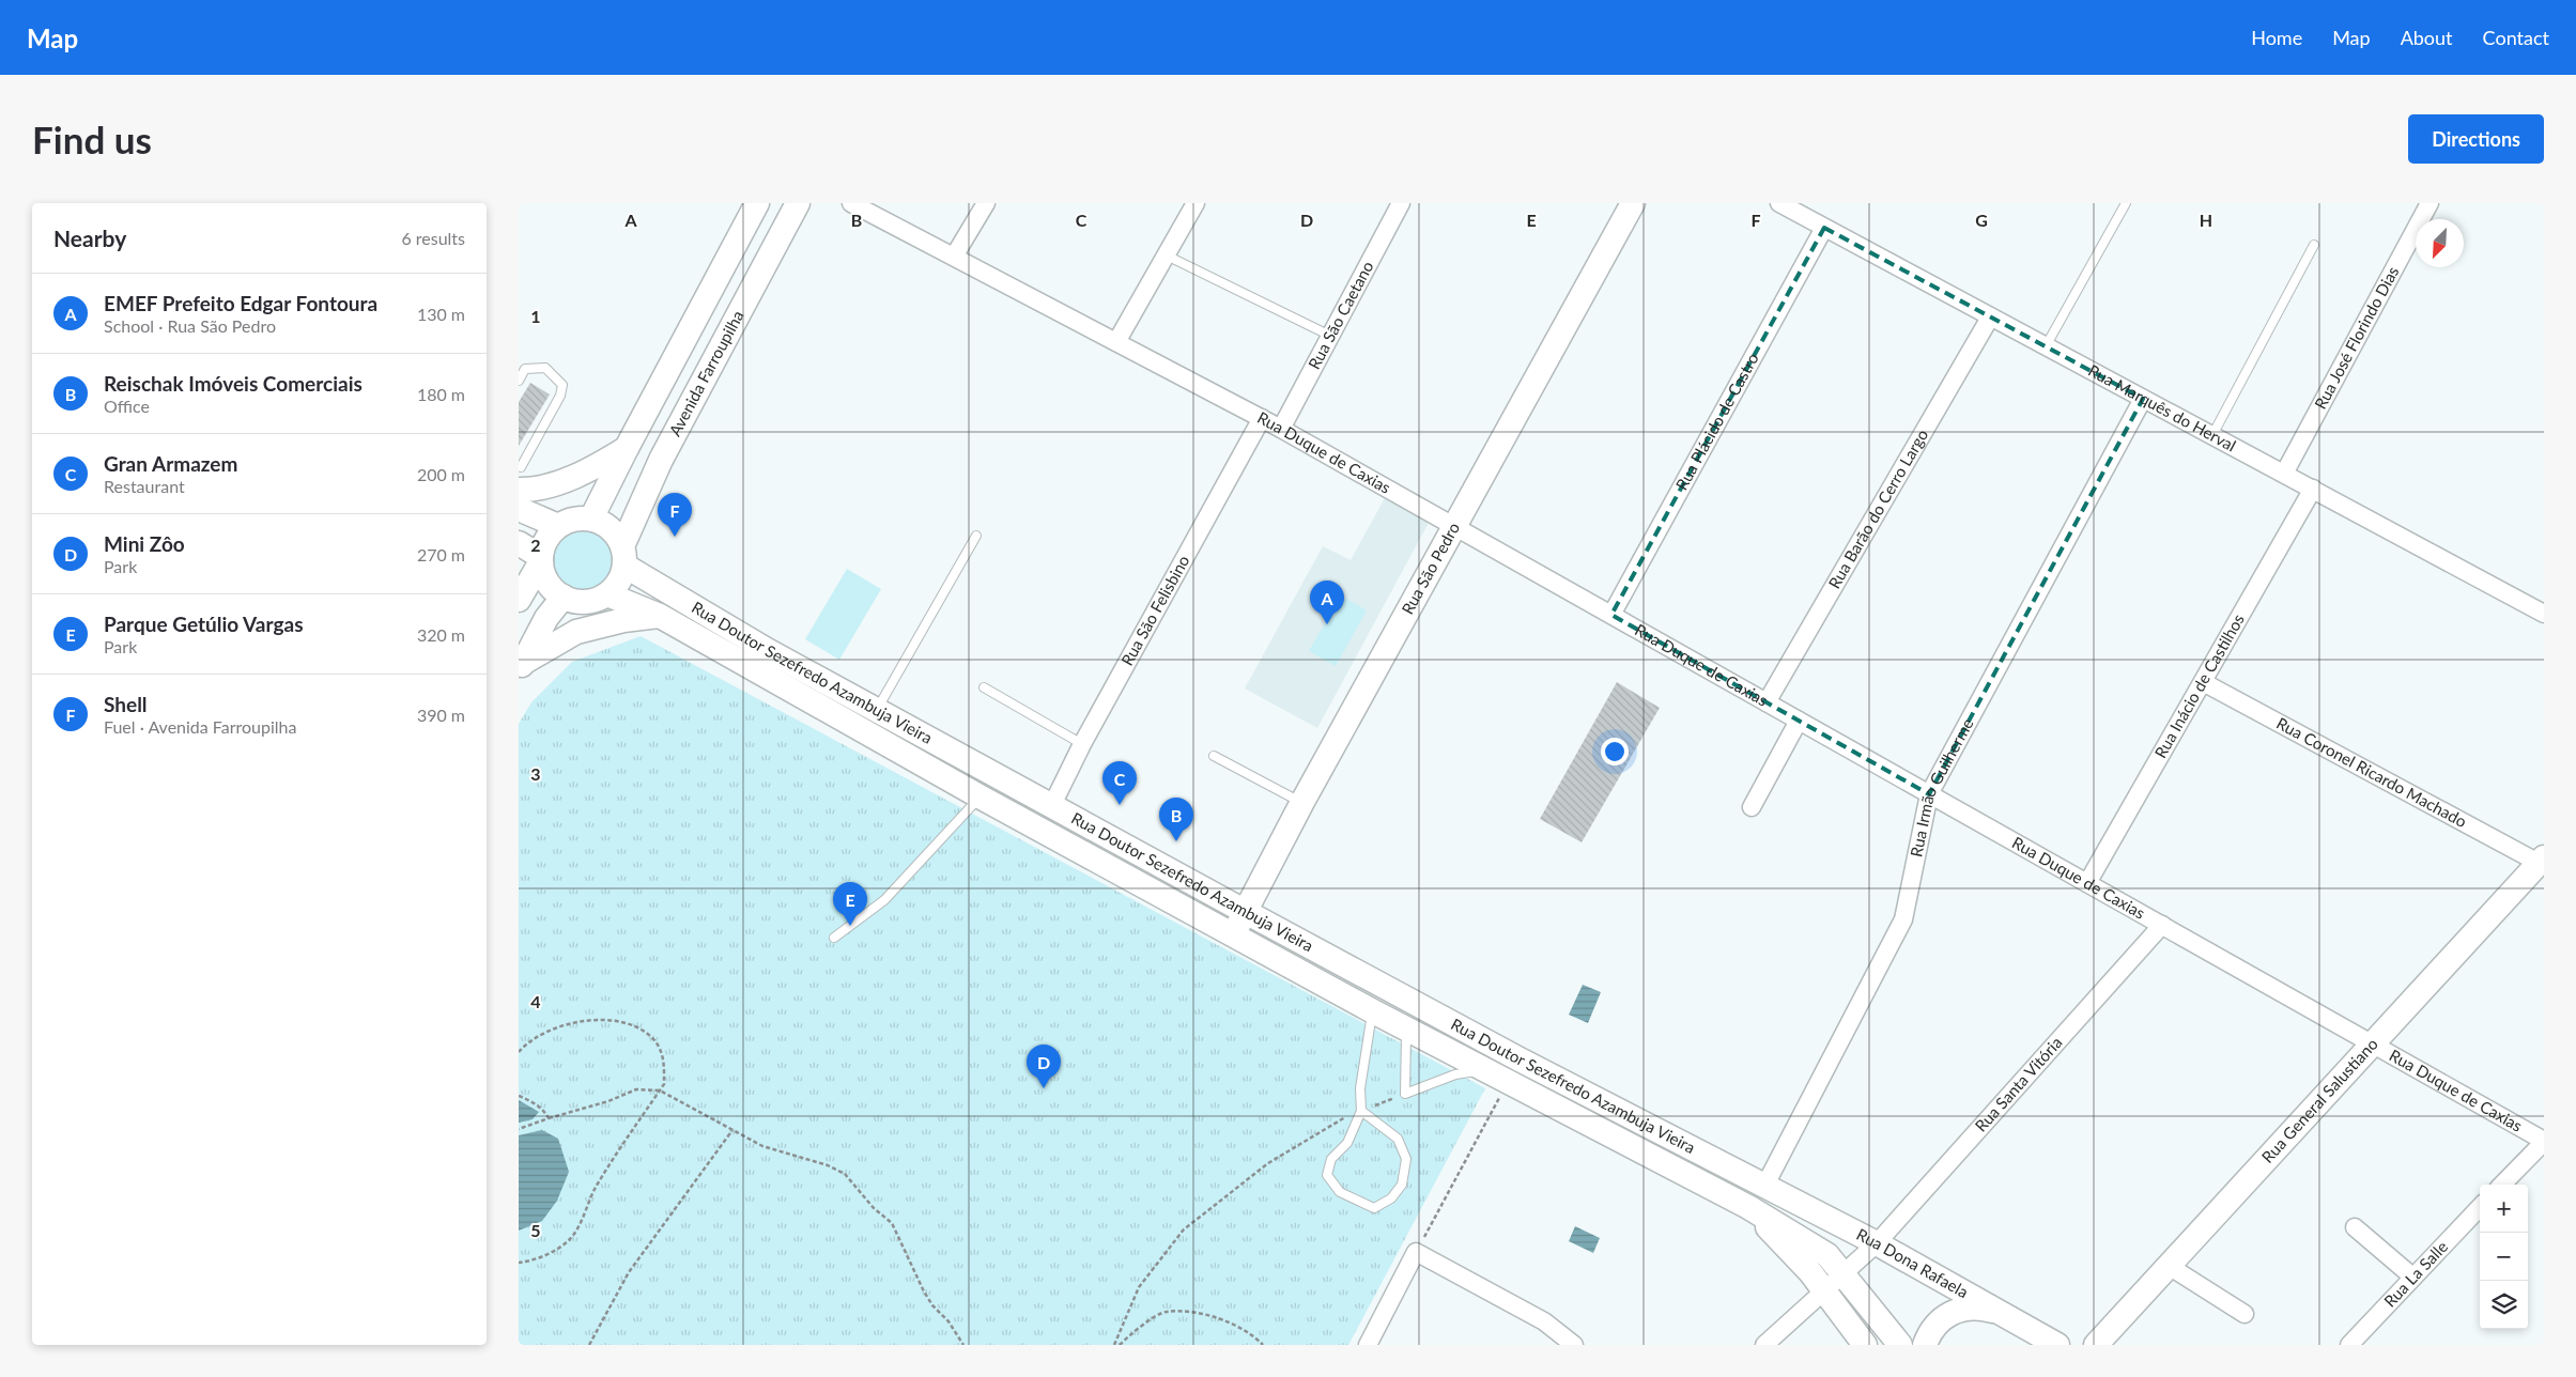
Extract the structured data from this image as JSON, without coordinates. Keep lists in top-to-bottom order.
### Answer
{
  "streets": {
    "main road": [
      "Avenida Farroupilha",
      "Rua São Pedro",
      "Rua Doutor Sezefredo Azambuja Vieira",
      "Rua General Salustiano",
      "Rua Dona Rafaela"
    ],
    "street": [
      "Rua São Caetano",
      "Rua José Florindo Dias",
      "Rua Marquês do Herval",
      "Rua Plácido de Castro",
      "Rua Duque de Caxias",
      "Rua Barão do Cerro Largo",
      "Rua São Felisbino",
      "Rua Inácio de Castilhos",
      "Rua Coronel Ricardo Machado",
      "Rua Irmão Guilherme",
      "Rua Santa Vitória",
      "Rua La Salle"
    ]
  },
  "crossings": [
    ["Rua São Caetano", "Rua Duque de Caxias"],
    ["Rua José Florindo Dias", "Rua Marquês do Herval"],
    ["Avenida Farroupilha", "Rua Doutor Sezefredo Azambuja Vieira"],
    ["Rua Marquês do Herval", "Rua Plácido de Castro"],
    ["Rua Marquês do Herval", "Rua Barão do Cerro Largo"],
    ["Rua Marquês do Herval", "Rua Inácio de Castilhos"],
    ["Rua Marquês do Herval", "Rua Irmão Guilherme"],
    ["Rua Plácido de Castro", "Rua Duque de Caxias"],
    ["Rua Duque de Caxias", "Rua Barão do Cerro Largo"],
    ["Rua Duque de Caxias", "Rua São Pedro"],
    ["Rua Duque de Caxias", "Rua São Felisbino"],
    ["Rua Duque de Caxias", "Rua Inácio de Castilhos"],
    ["Rua Duque de Caxias", "Rua Irmão Guilherme"],
    ["Rua Duque de Caxias", "Rua Santa Vitória"],
    ["Rua Duque de Caxias", "Rua General Salustiano"],
    ["Rua São Pedro", "Rua Doutor Sezefredo Azambuja Vieira"],
    ["Rua São Felisbino", "Rua Doutor Sezefredo Azambuja Vieira"],
    ["Rua Doutor Sezefredo Azambuja Vieira", "Rua Irmão Guilherme"],
    ["Rua Doutor Sezefredo Azambuja Vieira", "Rua Santa Vitória"],
    ["Rua Doutor Sezefredo Azambuja Vieira", "Rua Dona Rafaela"],
    ["Rua Inácio de Castilhos", "Rua Coronel Ricardo Machado"],
    ["Rua Coronel Ricardo Machado", "Rua General Salustiano"],
    ["Rua Irmão Guilherme", "Rua Dona Rafaela"],
    ["Rua Santa Vitória", "Rua Dona Rafaela"]
  ],
  "north": "bottom left",
  "page": {
    "header": "Map",
    "nav": [
      "Home",
      "Map",
      "About",
      "Contact"
    ],
    "buttons": "Directions",
    "title": "Find us",
    "heading": ["Nearby", "6 results"],
    "list": [
      {
        "mark": "A",
        "name": "EMEF Prefeito Edgar Fontoura",
        "note": "School · Rua São Pedro",
        "value": "130 m"
      },
      {
        "mark": "B",
        "name": "Reischak Imóveis Comerciais",
        "note": "Office",
        "value": "180 m"
      },
      {
        "mark": "C",
        "name": "Gran Armazem",
        "note": "Restaurant",
        "value": "200 m"
      },
      {
        "mark": "D",
        "name": "Mini Zôo",
        "note": "Park",
        "value": "270 m"
      },
      {
        "mark": "E",
        "name": "Parque Getúlio Vargas",
        "note": "Park",
        "value": "320 m"
      },
      {
        "mark": "F",
        "name": "Shell",
        "note": "Fuel · Avenida Farroupilha",
        "value": "390 m"
      }
    ],
    "pins": [
      "F",
      "A",
      "C",
      "B",
      "E",
      "D"
    ],
    "map_buttons": ["+", "−"]
  },
  "grid": {
    "columns": [
      "A",
      "B",
      "C",
      "D",
      "E",
      "F",
      "G",
      "H"
    ],
    "rows": [
      "1",
      "2",
      "3",
      "4",
      "5"
    ]
  }
}
